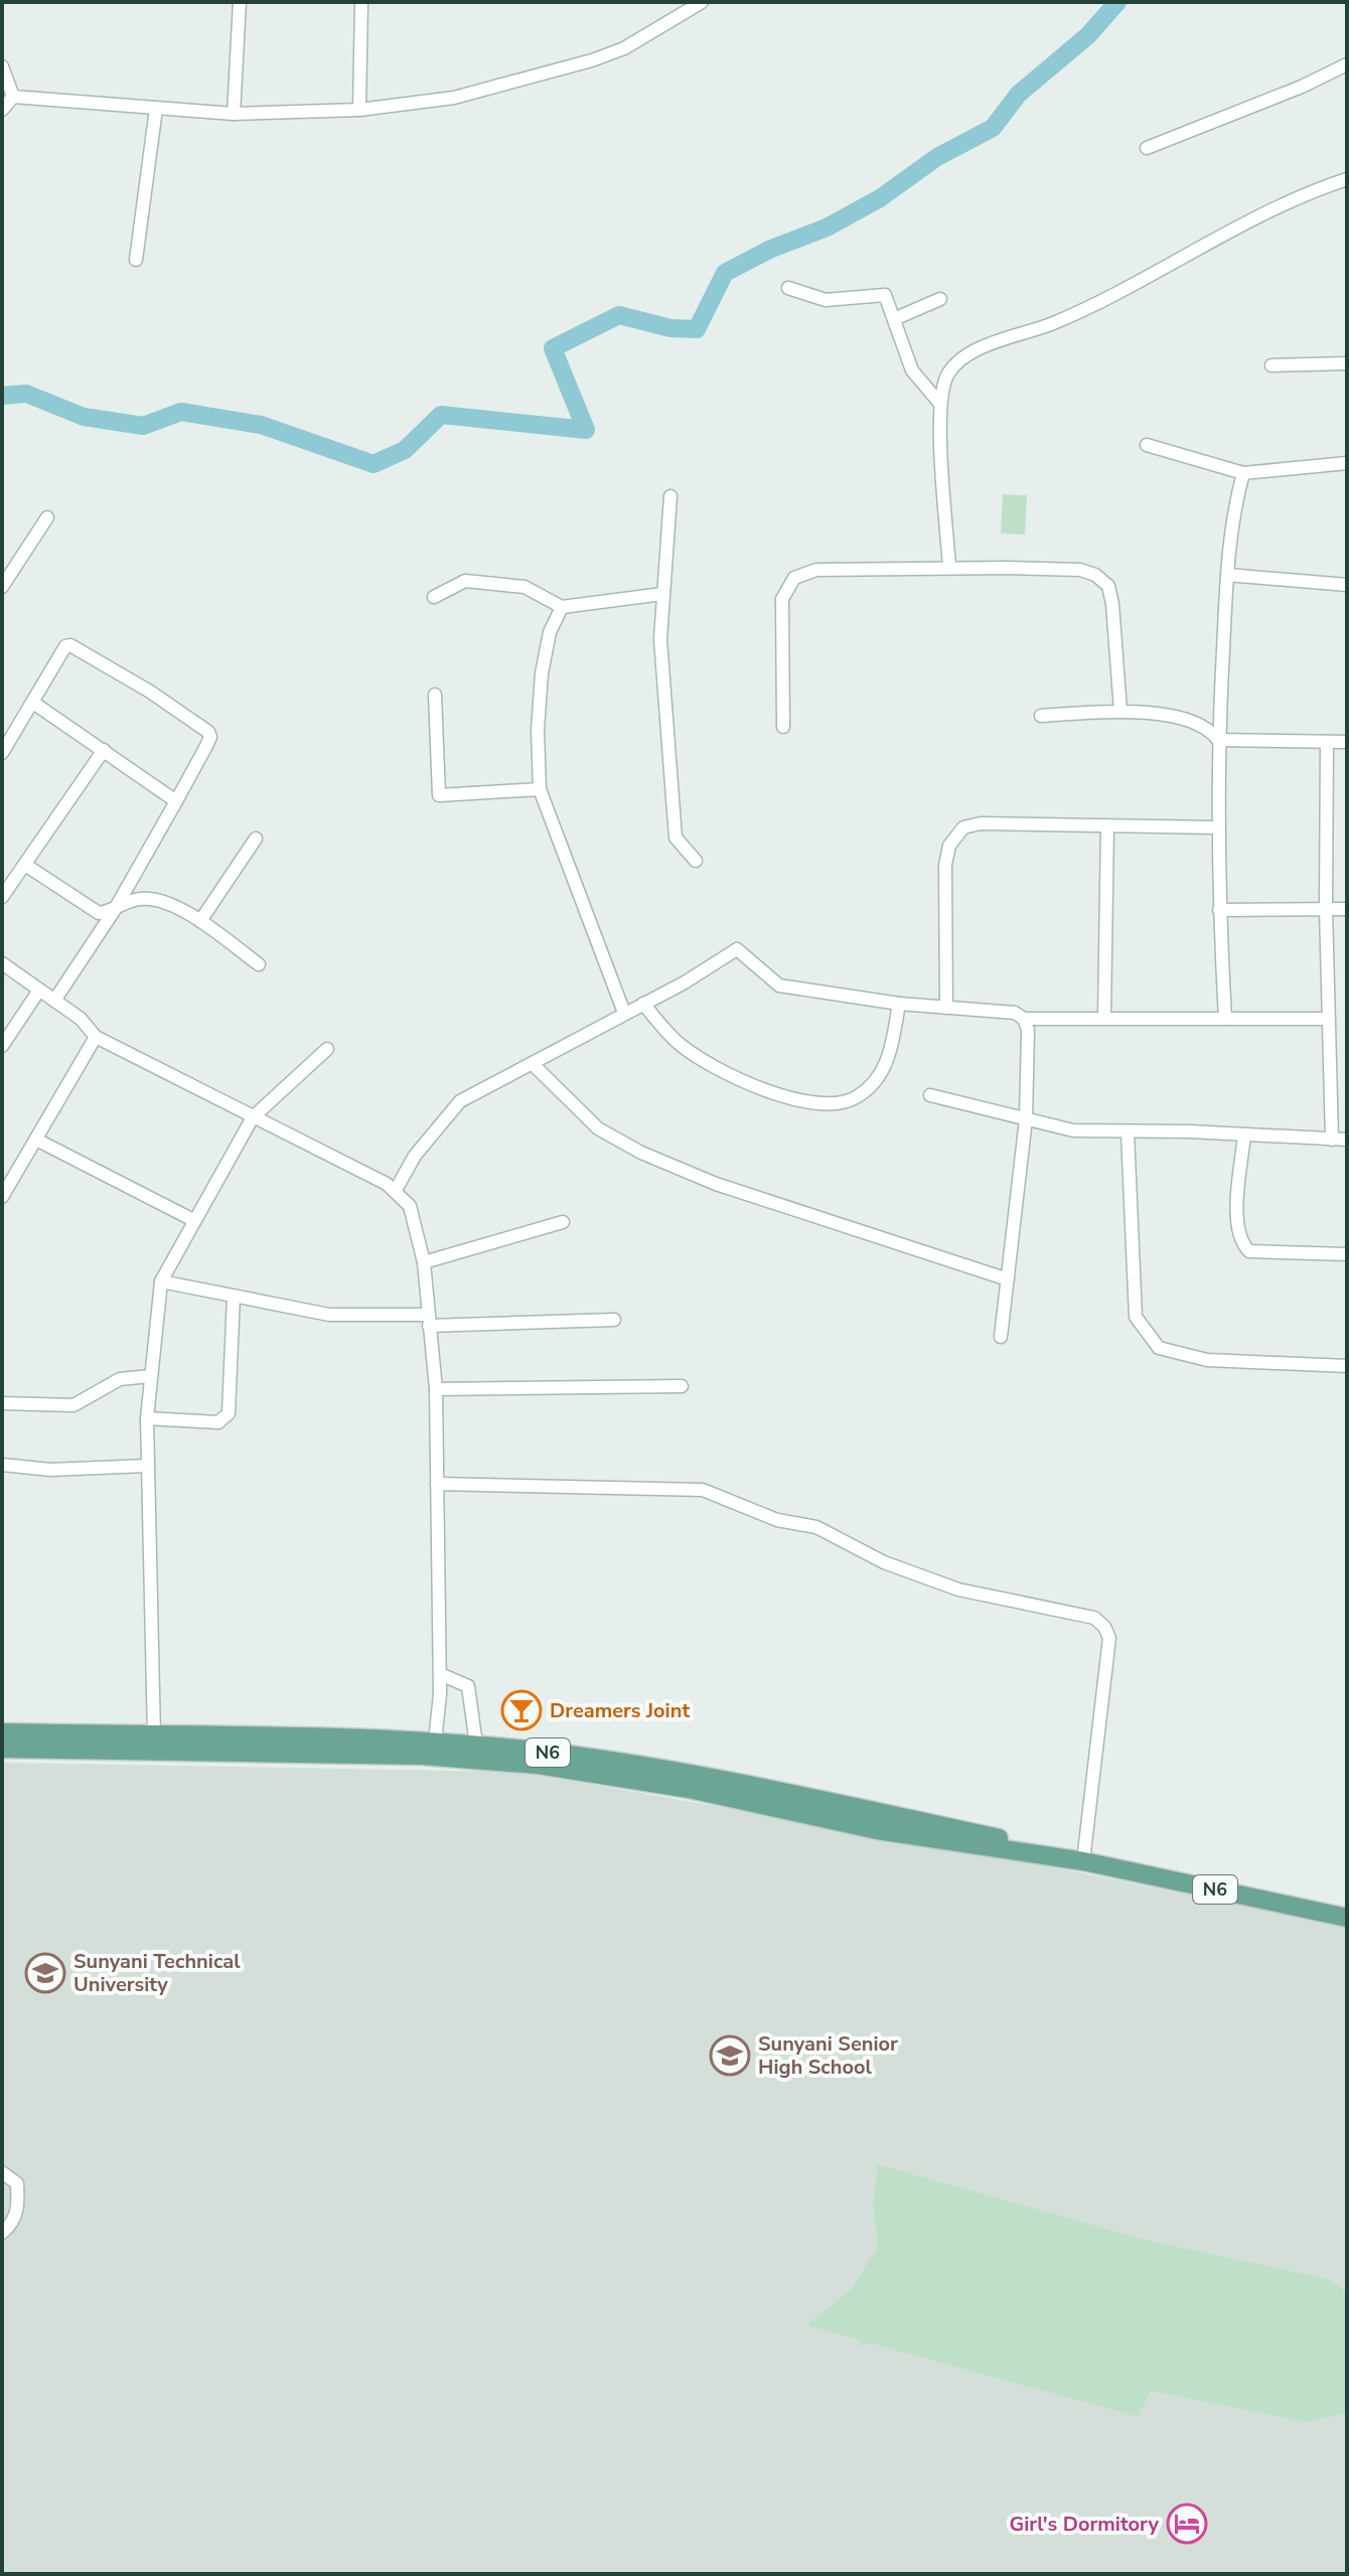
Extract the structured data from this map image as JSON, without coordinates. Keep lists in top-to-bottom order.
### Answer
{
  "streets": {
    "main road": ["N6"]
  },
  "places": {
    "bar": ["Dreamers Joint"],
    "school or university": ["Sunyani Technical University", "Sunyani Senior High School"],
    "hotel": ["Girl's Dormitory"]
  }
}
